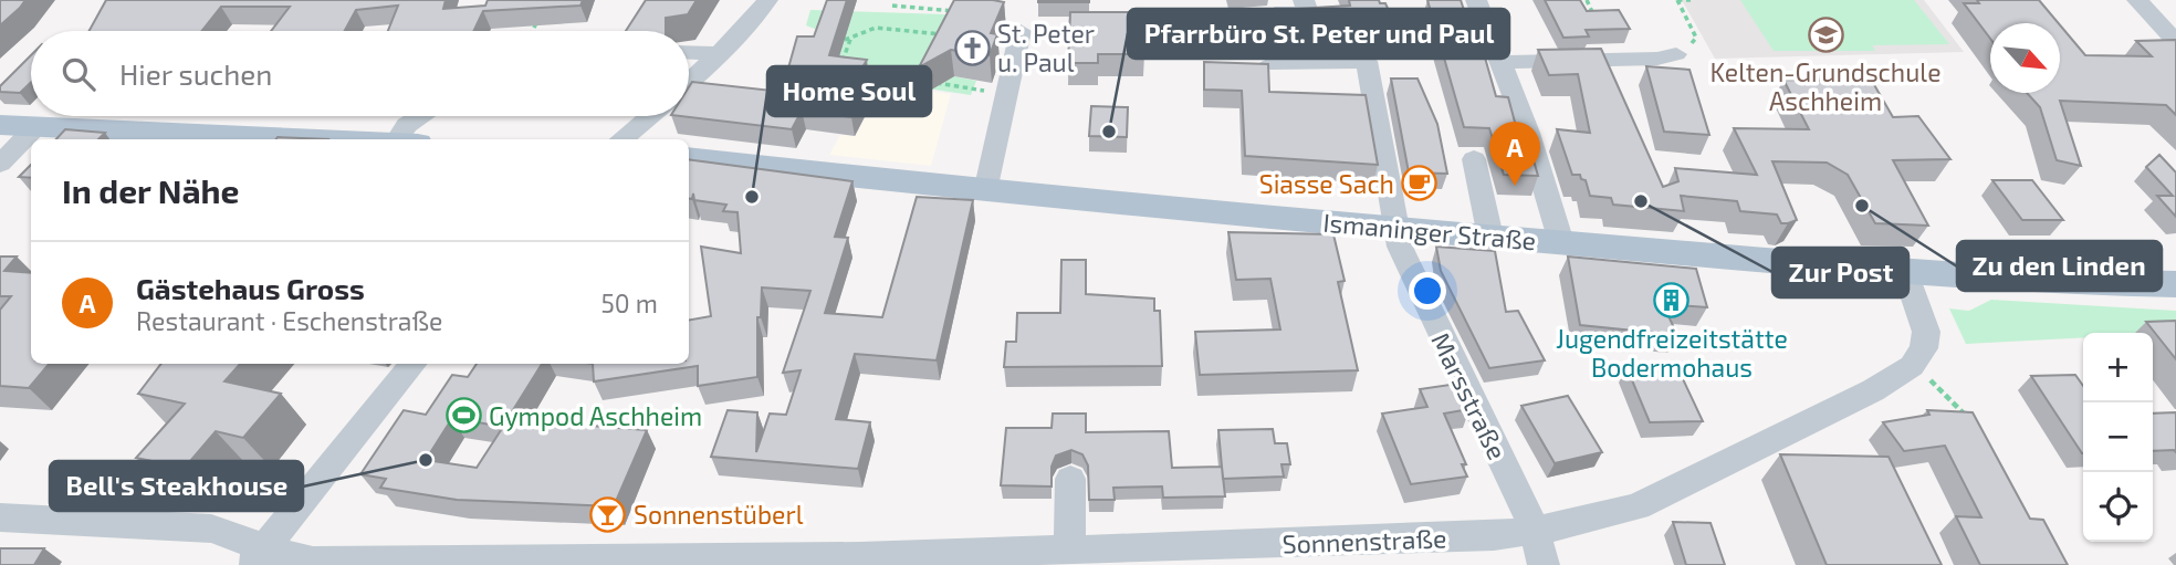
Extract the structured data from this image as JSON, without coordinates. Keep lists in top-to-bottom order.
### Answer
{
  "streets": {
    "main road": ["Ismaninger Straße"],
    "street": ["Marsstraße", "Sonnenstraße"]
  },
  "crossings": [
    ["Ismaninger Straße", "Marsstraße"],
    ["Marsstraße", "Sonnenstraße"]
  ],
  "places": {
    "school or university": ["Kelten-Grundschule Aschheim"],
    "church": ["St. Peter u. Paul"],
    "other": [
      "Pfarrbüro St. Peter und Paul",
      "Home Soul",
      "Zur Post",
      "Zu den Linden",
      "Bell's Steakhouse"
    ],
    "cafe": ["Siasse Sach"],
    "building": ["Jugendfreizeitstätte Bodermohaus"],
    "sports": ["Gympod Aschheim"],
    "bar": ["Sonnenstüberl"]
  },
  "north": "bottom right",
  "page": {
    "search": "Hier suchen",
    "pins": "A",
    "heading": "In der Nähe",
    "list": [
      {
        "mark": "A",
        "name": "Gästehaus Gross",
        "note": "Restaurant · Eschenstraße",
        "value": "50 m"
      }
    ],
    "map_buttons": ["+", "−"]
  }
}
